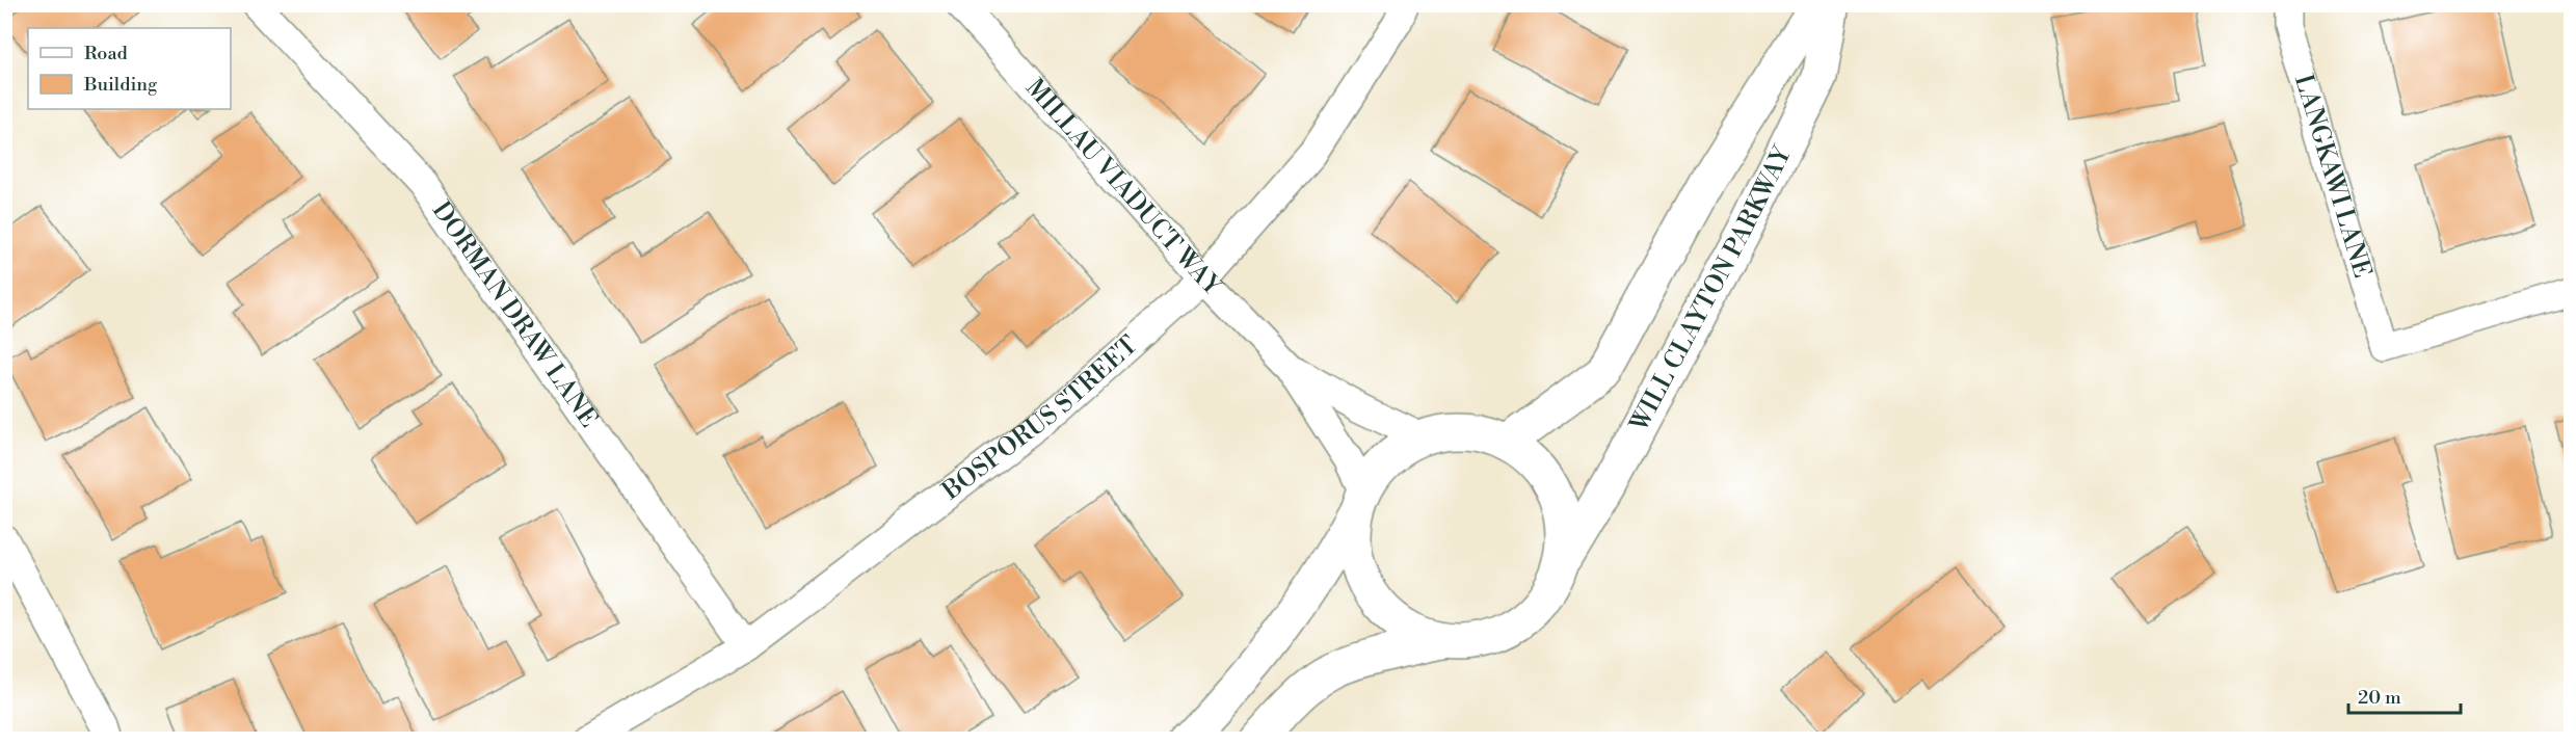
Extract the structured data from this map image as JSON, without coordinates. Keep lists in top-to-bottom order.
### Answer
{
  "streets": {
    "street": [
      "LANGKAWI LANE",
      "MILLAU VIADUCT WAY",
      "WILL CLAYTON PARKWAY",
      "DORMAN DRAW LANE",
      "BOSPORUS STREET"
    ]
  },
  "crossings": [
    ["MILLAU VIADUCT WAY", "WILL CLAYTON PARKWAY"],
    ["MILLAU VIADUCT WAY", "BOSPORUS STREET"],
    ["DORMAN DRAW LANE", "BOSPORUS STREET"]
  ],
  "legend": ["Road", "Building"],
  "scale_bar": "20 m"
}
